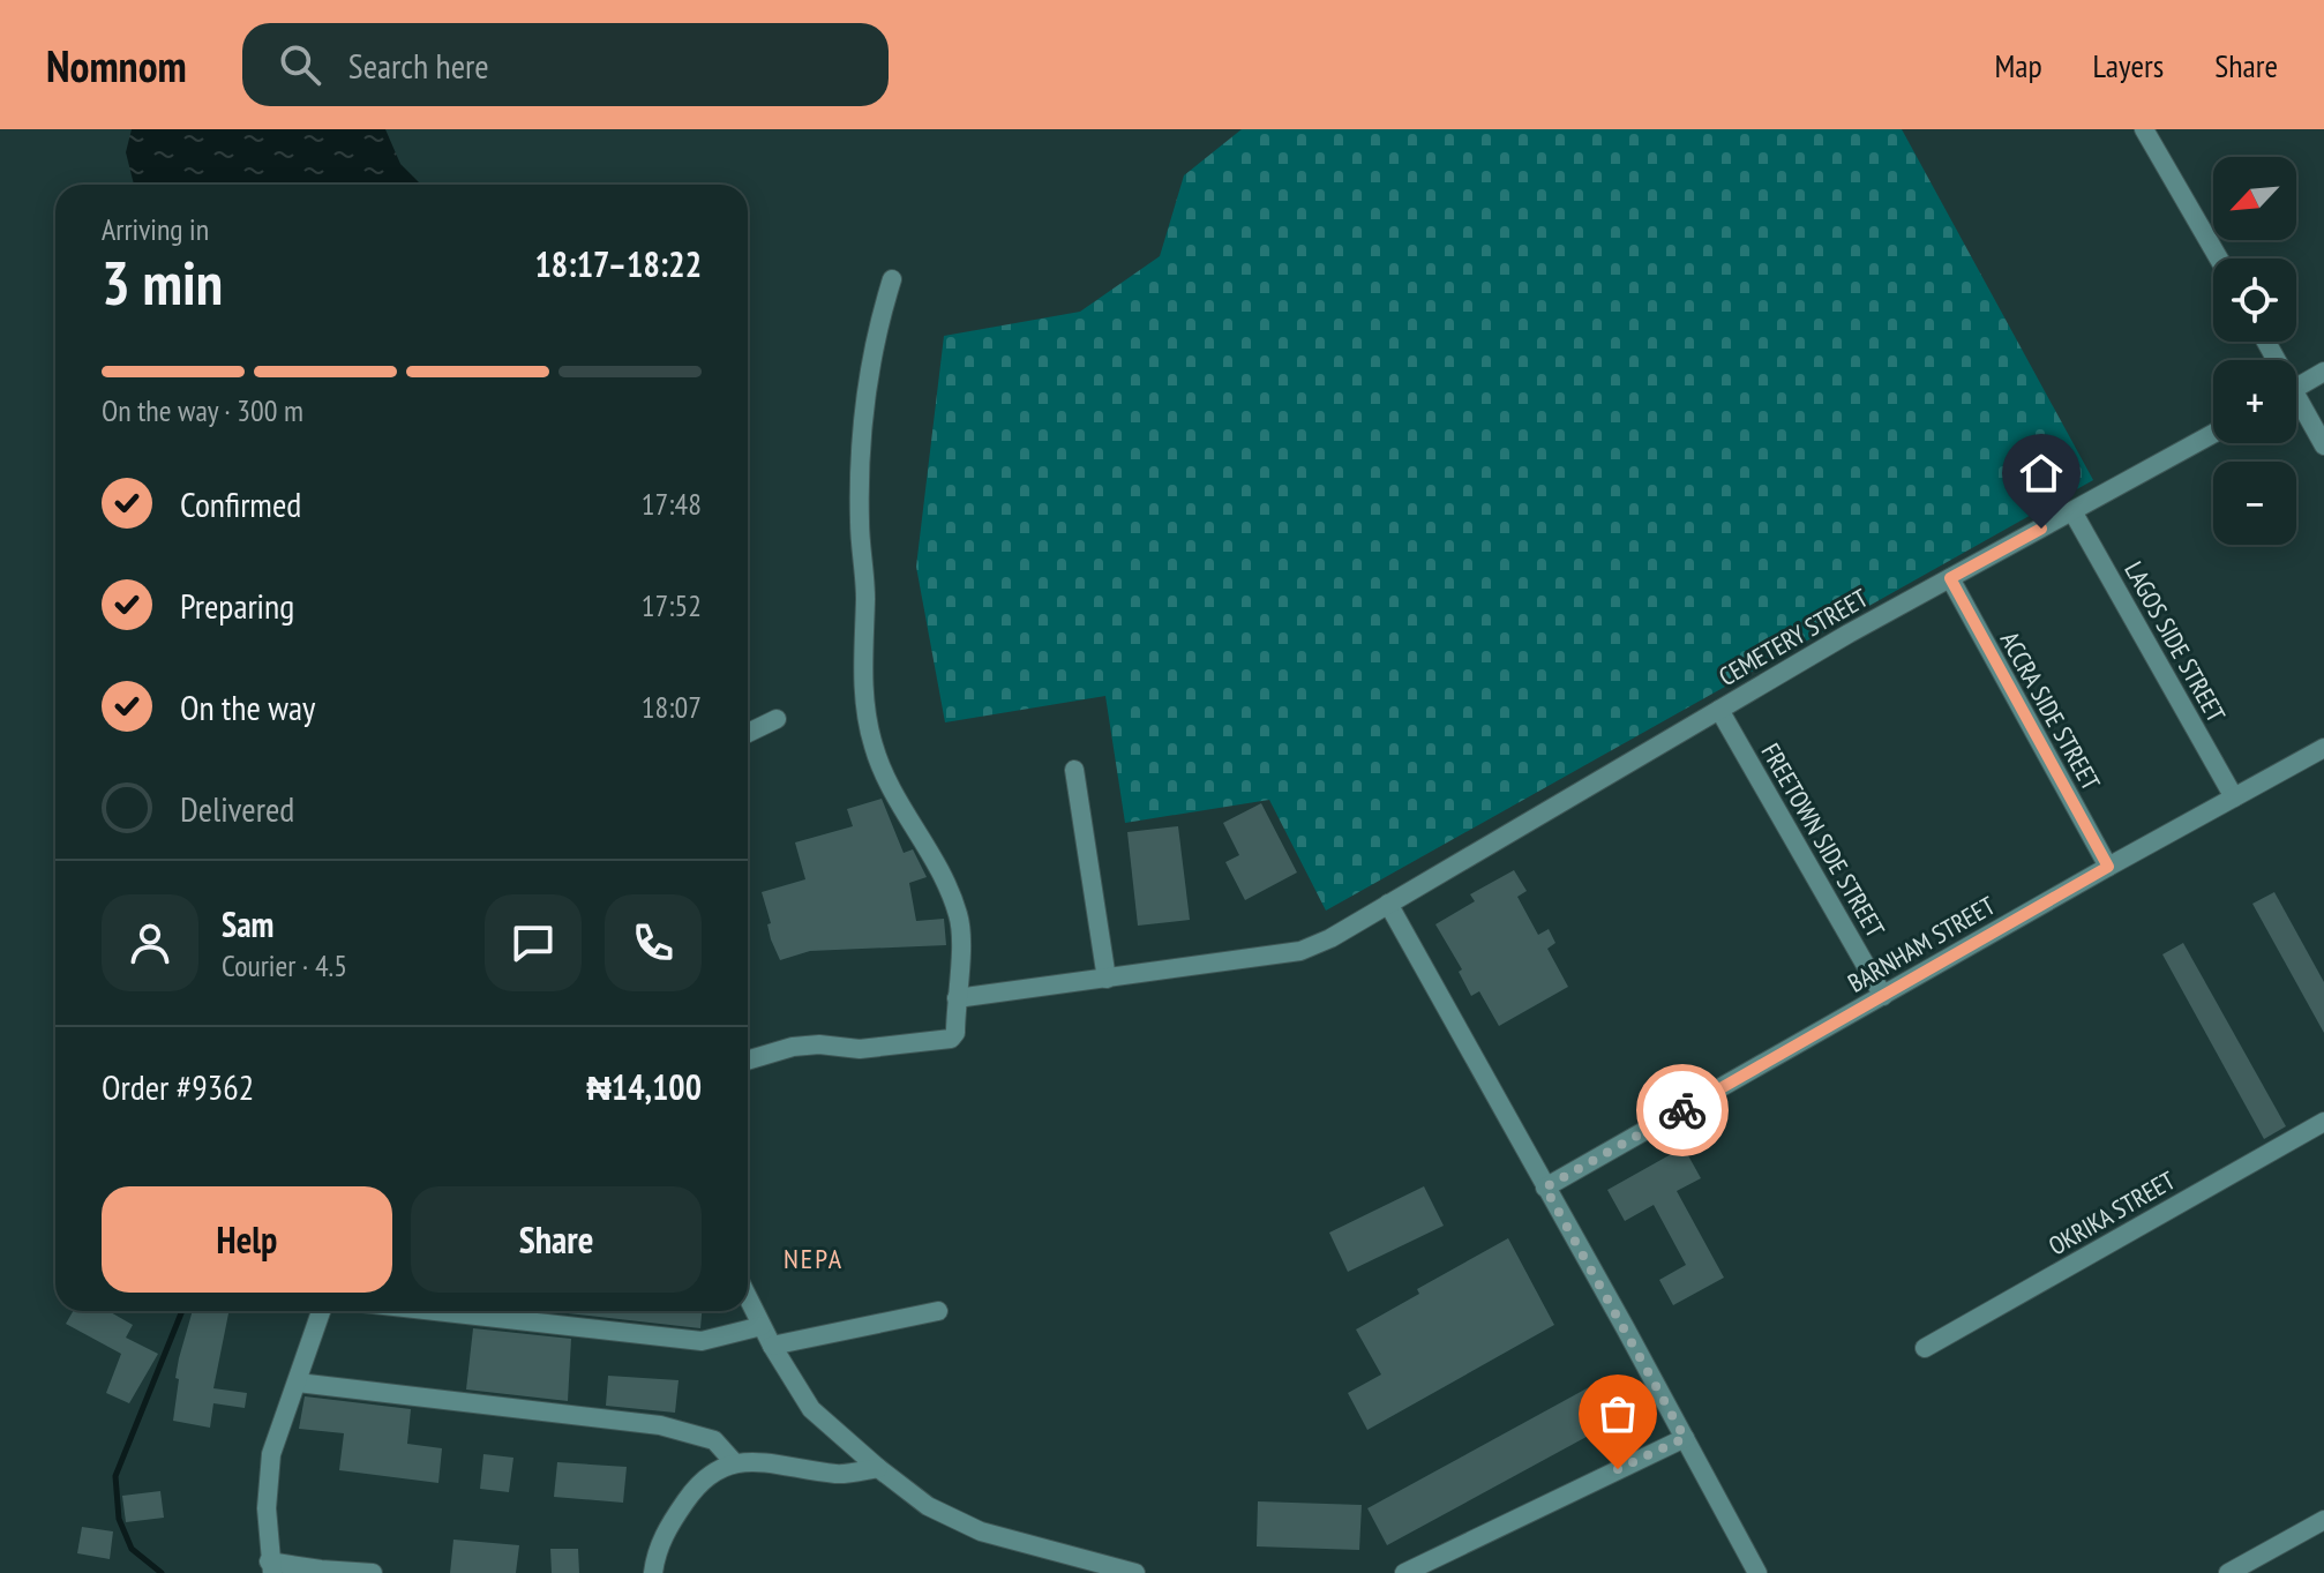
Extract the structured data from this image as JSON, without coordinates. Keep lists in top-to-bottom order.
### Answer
{
  "streets": {
    "street": [
      "CEMETERY STREET",
      "LAGOS SIDE STREET",
      "ACCRA SIDE STREET",
      "FREETOWN SIDE STREET",
      "BARNHAM STREET",
      "OKRIKA STREET"
    ]
  },
  "crossings": [
    ["CEMETERY STREET", "LAGOS SIDE STREET"],
    ["CEMETERY STREET", "ACCRA SIDE STREET"],
    ["CEMETERY STREET", "FREETOWN SIDE STREET"],
    ["LAGOS SIDE STREET", "BARNHAM STREET"],
    ["ACCRA SIDE STREET", "BARNHAM STREET"],
    ["FREETOWN SIDE STREET", "BARNHAM STREET"]
  ],
  "districts": ["NEPA"],
  "north": "bottom left",
  "page": {
    "header": "Nomnom",
    "search": "Search here",
    "nav": ["Map", "Layers", "Share"],
    "map_buttons": ["+", "−"],
    "heading": ["3 min", "Arriving in", "18:17–18:22"],
    "panel": [
      "Sam",
      "Courier · 4.5",
      "Order #9362",
      "₦14,100"
    ],
    "bar": "On the way · 300 m",
    "list": [
      ["Confirmed", "17:48"],
      ["Preparing", "17:52"],
      ["On the way", "18:07"],
      "Delivered"
    ],
    "buttons": ["Help", "Share"]
  }
}
